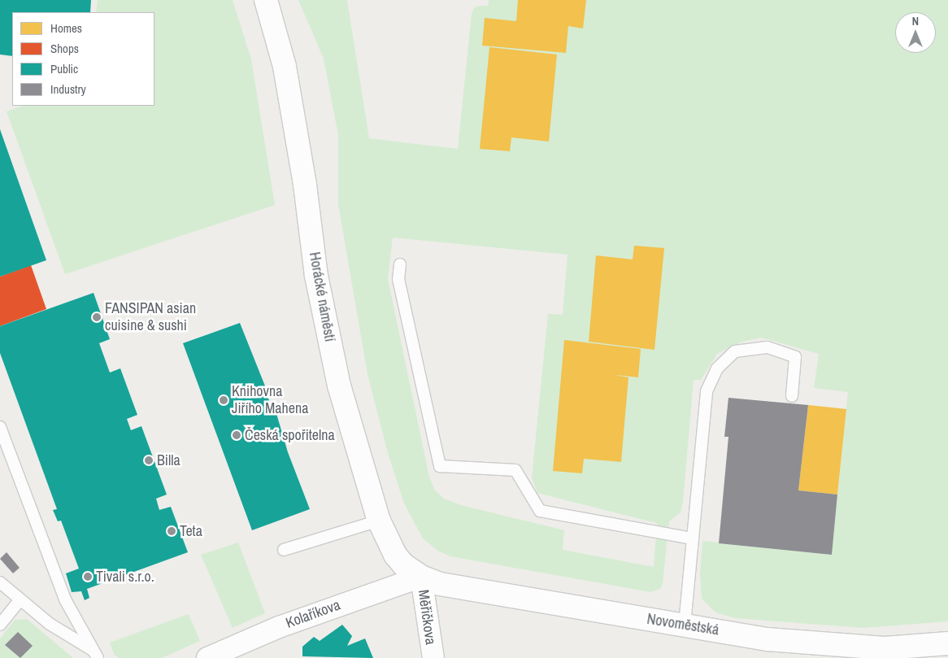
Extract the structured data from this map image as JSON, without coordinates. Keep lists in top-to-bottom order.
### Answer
{
  "streets": {
    "street": [
      "Horácké náměstí",
      "Kolaříkova",
      "Měřičkova",
      "Novoměstská"
    ]
  },
  "crossings": [
    ["Horácké náměstí", "Kolaříkova"],
    ["Horácké náměstí", "Měřičkova"],
    ["Horácké náměstí", "Novoměstská"],
    ["Kolaříkova", "Měřičkova"],
    ["Kolaříkova", "Novoměstská"],
    ["Měřičkova", "Novoměstská"]
  ],
  "places": [
    "FANSIPAN asian cuisine & sushi",
    "Knihovna Jiřího Mahena",
    "Česká spořitelna",
    "Billa",
    "Teta",
    "Tivali s.r.o."
  ],
  "legend": [
    "Homes",
    "Shops",
    "Public",
    "Industry"
  ],
  "north": "top"
}
